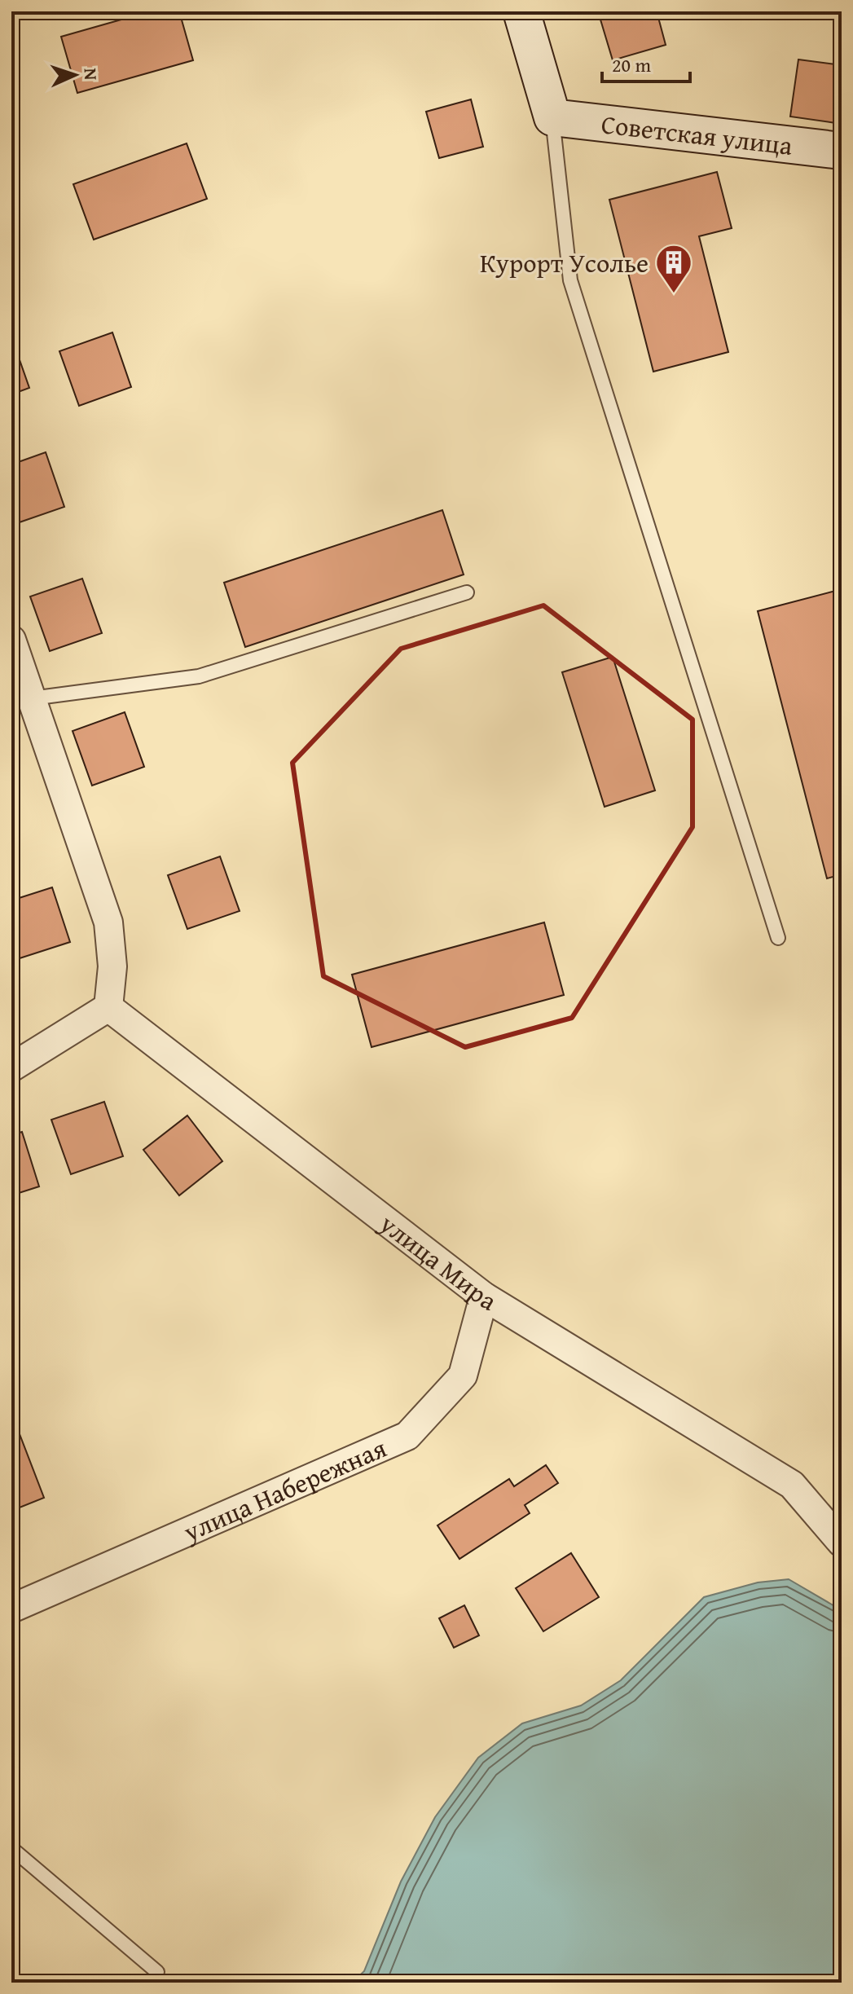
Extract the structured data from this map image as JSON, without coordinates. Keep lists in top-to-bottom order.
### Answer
{
  "streets": {
    "street": ["Советская улица", "улица Мира", "улица Набережная"]
  },
  "crossings": [
    ["улица Мира", "улица Набережная"]
  ],
  "places": {
    "building": ["Курорт Усолье"]
  },
  "scale_bar": "20 m",
  "north": "right"
}
